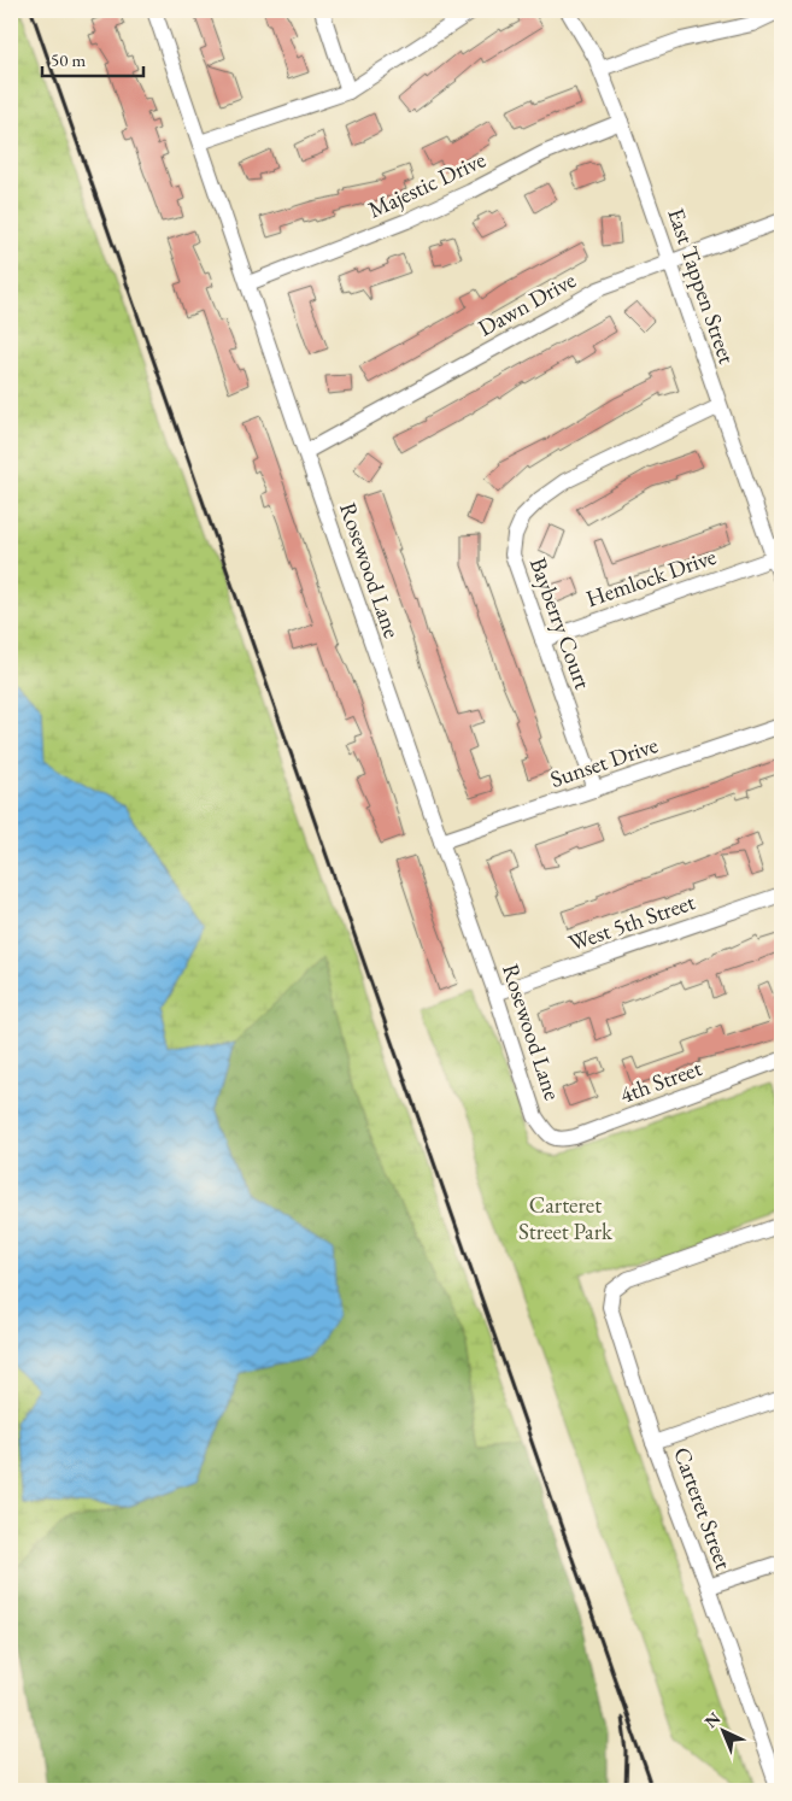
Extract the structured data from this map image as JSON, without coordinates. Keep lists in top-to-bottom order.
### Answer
{
  "streets": {
    "street": [
      "Majestic Drive",
      "East Tappen Street",
      "Dawn Drive",
      "Rosewood Lane",
      "Hemlock Drive",
      "Bayberry Court",
      "Sunset Drive",
      "West 5th Street",
      "4th Street",
      "Carteret Street"
    ]
  },
  "crossings": [
    ["Majestic Drive", "East Tappen Street"],
    ["Majestic Drive", "Rosewood Lane"],
    ["East Tappen Street", "Dawn Drive"],
    ["East Tappen Street", "Hemlock Drive"],
    ["East Tappen Street", "Bayberry Court"],
    ["Dawn Drive", "Rosewood Lane"],
    ["Rosewood Lane", "Sunset Drive"],
    ["Rosewood Lane", "West 5th Street"],
    ["Rosewood Lane", "4th Street"],
    ["Hemlock Drive", "Bayberry Court"],
    ["Bayberry Court", "Sunset Drive"]
  ],
  "parks": ["Carteret Street Park"],
  "scale_bar": "50 m",
  "north": "top left"
}
